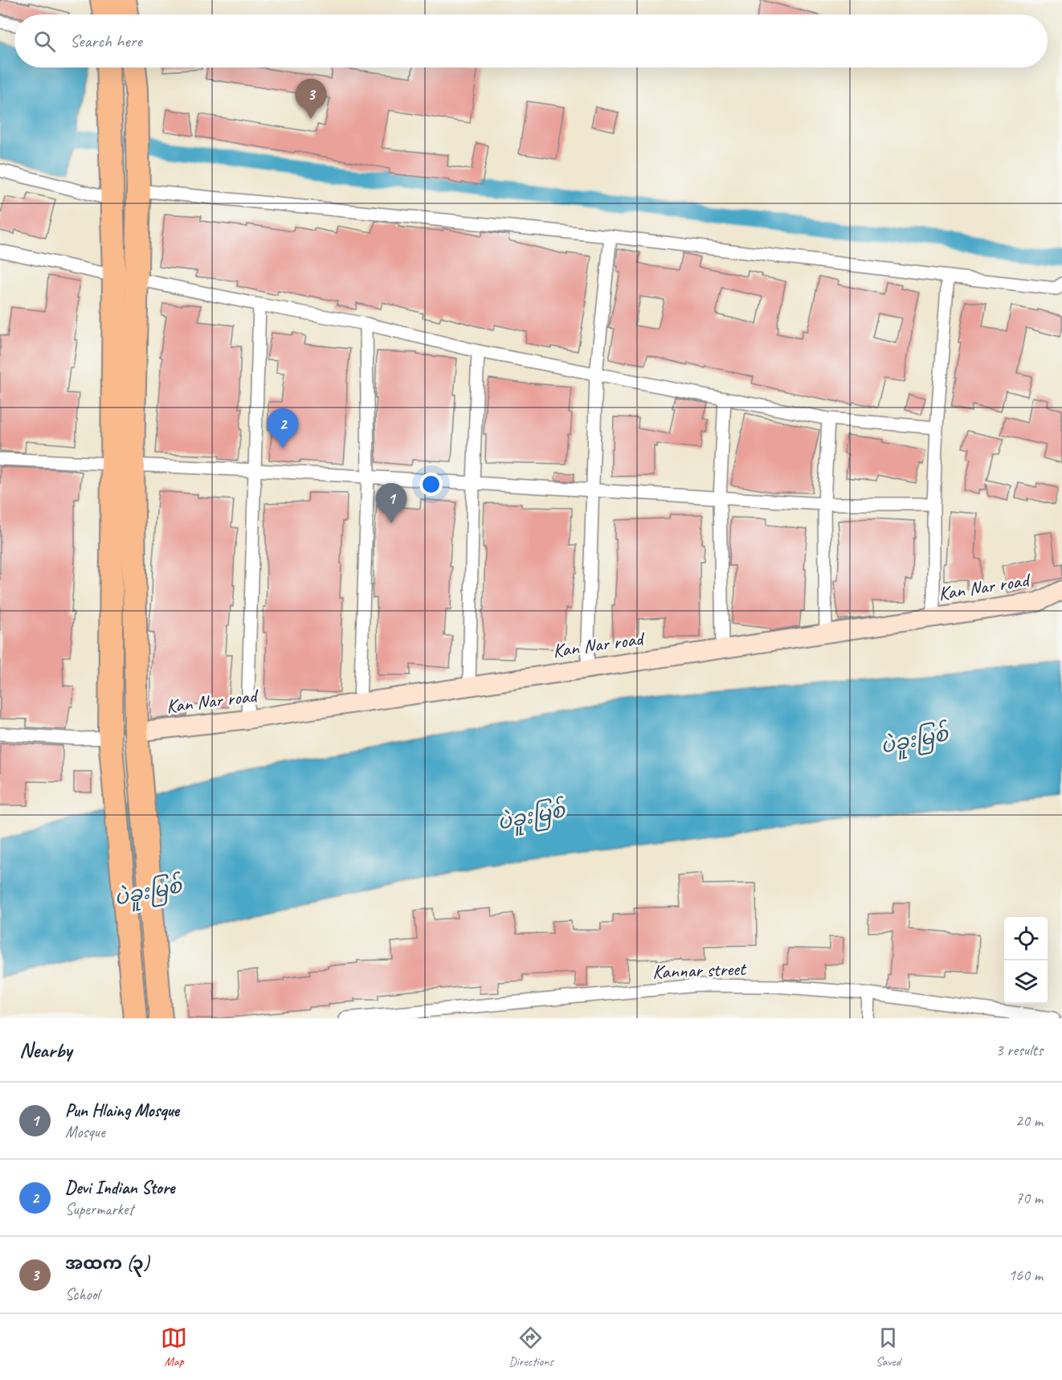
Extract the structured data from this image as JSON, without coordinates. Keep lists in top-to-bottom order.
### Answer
{
  "streets": {
    "street": ["Kan Nar road", "Kannar street"]
  },
  "water": ["ပဲခူးမြစ်"],
  "page": {
    "search": "Search here",
    "pins": ["3", "2", "1"],
    "heading": ["Nearby", "3 results"],
    "list": [
      {
        "mark": "1",
        "name": "Pun Hlaing Mosque",
        "note": "Mosque",
        "value": "20 m"
      },
      {
        "mark": "2",
        "name": "Devi Indian Store",
        "note": "Supermarket",
        "value": "70 m"
      },
      {
        "mark": "3",
        "name": "အထက (၃)",
        "note": "School",
        "value": "160 m"
      }
    ],
    "nav": ["Map", "Directions", "Saved"]
  }
}
